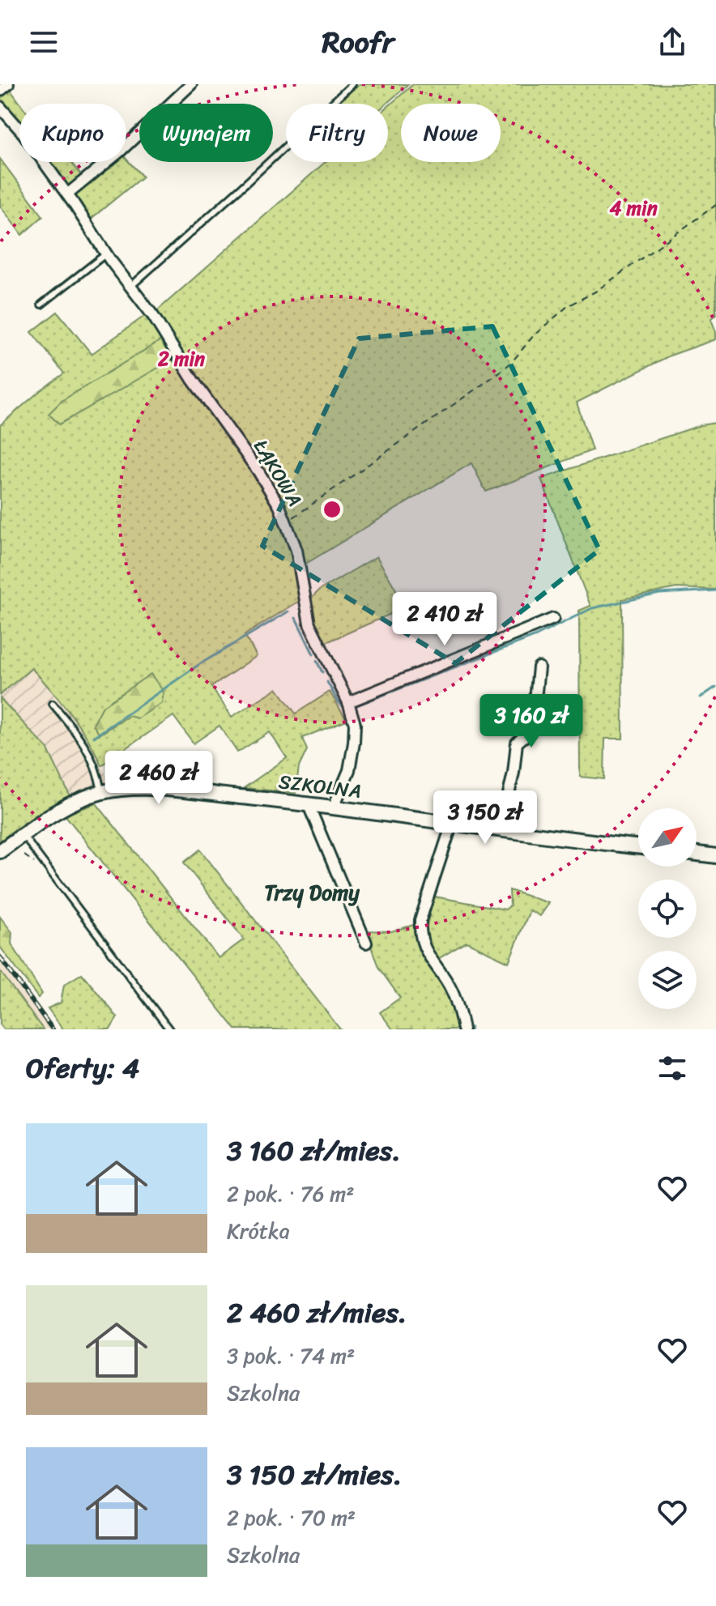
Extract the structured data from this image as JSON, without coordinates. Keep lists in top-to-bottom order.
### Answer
{
  "streets": {
    "street": ["ŁĄKOWA", "SZKOLNA"]
  },
  "crossings": [
    ["ŁĄKOWA", "SZKOLNA"]
  ],
  "districts": ["Trzy Domy"],
  "north": "top right",
  "page": {
    "header": "Roofr",
    "chip": [
      "Kupno",
      "Wynajem",
      "Filtry",
      "Nowe"
    ],
    "price": [
      "2 410 zł",
      "3 160 zł",
      "2 460 zł",
      "3 150 zł"
    ],
    "heading": "Oferty: 4",
    "list": [
      {
        "name": "3 160 zł/mies.",
        "note": "2 pok. · 76 m² · Krótka"
      },
      {
        "name": "2 460 zł/mies.",
        "note": "3 pok. · 74 m² · Szkolna"
      },
      {
        "name": "3 150 zł/mies.",
        "note": "2 pok. · 70 m² · Szkolna"
      }
    ]
  },
  "rings": ["4 min", "2 min"]
}
